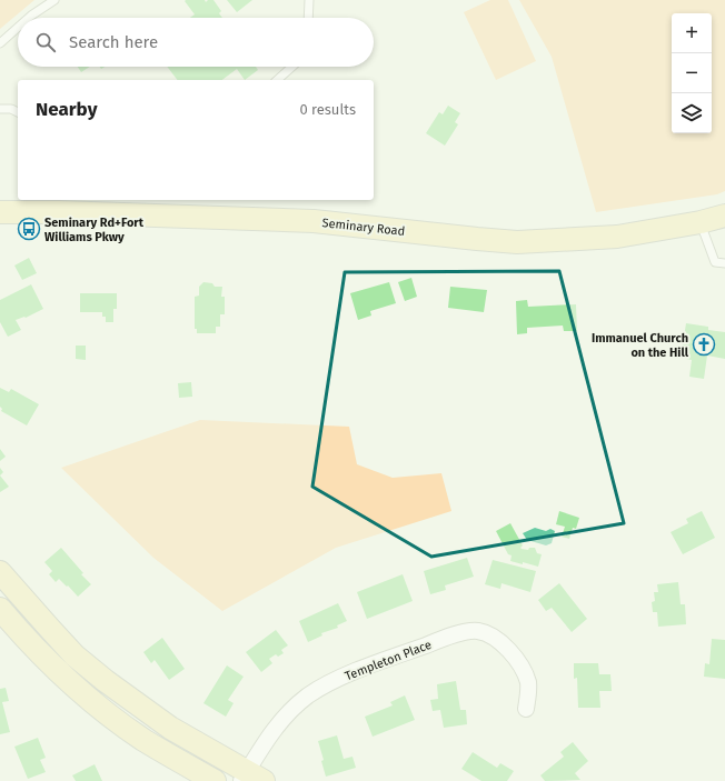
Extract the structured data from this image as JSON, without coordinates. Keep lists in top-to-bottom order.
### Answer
{
  "streets": {
    "main road": ["Seminary Road"],
    "street": ["Templeton Place"]
  },
  "places": {
    "bus stop": ["Seminary Rd+Fort Williams Pkwy"],
    "church": ["Immanuel Church on the Hill"]
  },
  "page": {
    "map_buttons": ["+", "−"],
    "search": "Search here",
    "heading": ["Nearby", "0 results"]
  }
}
